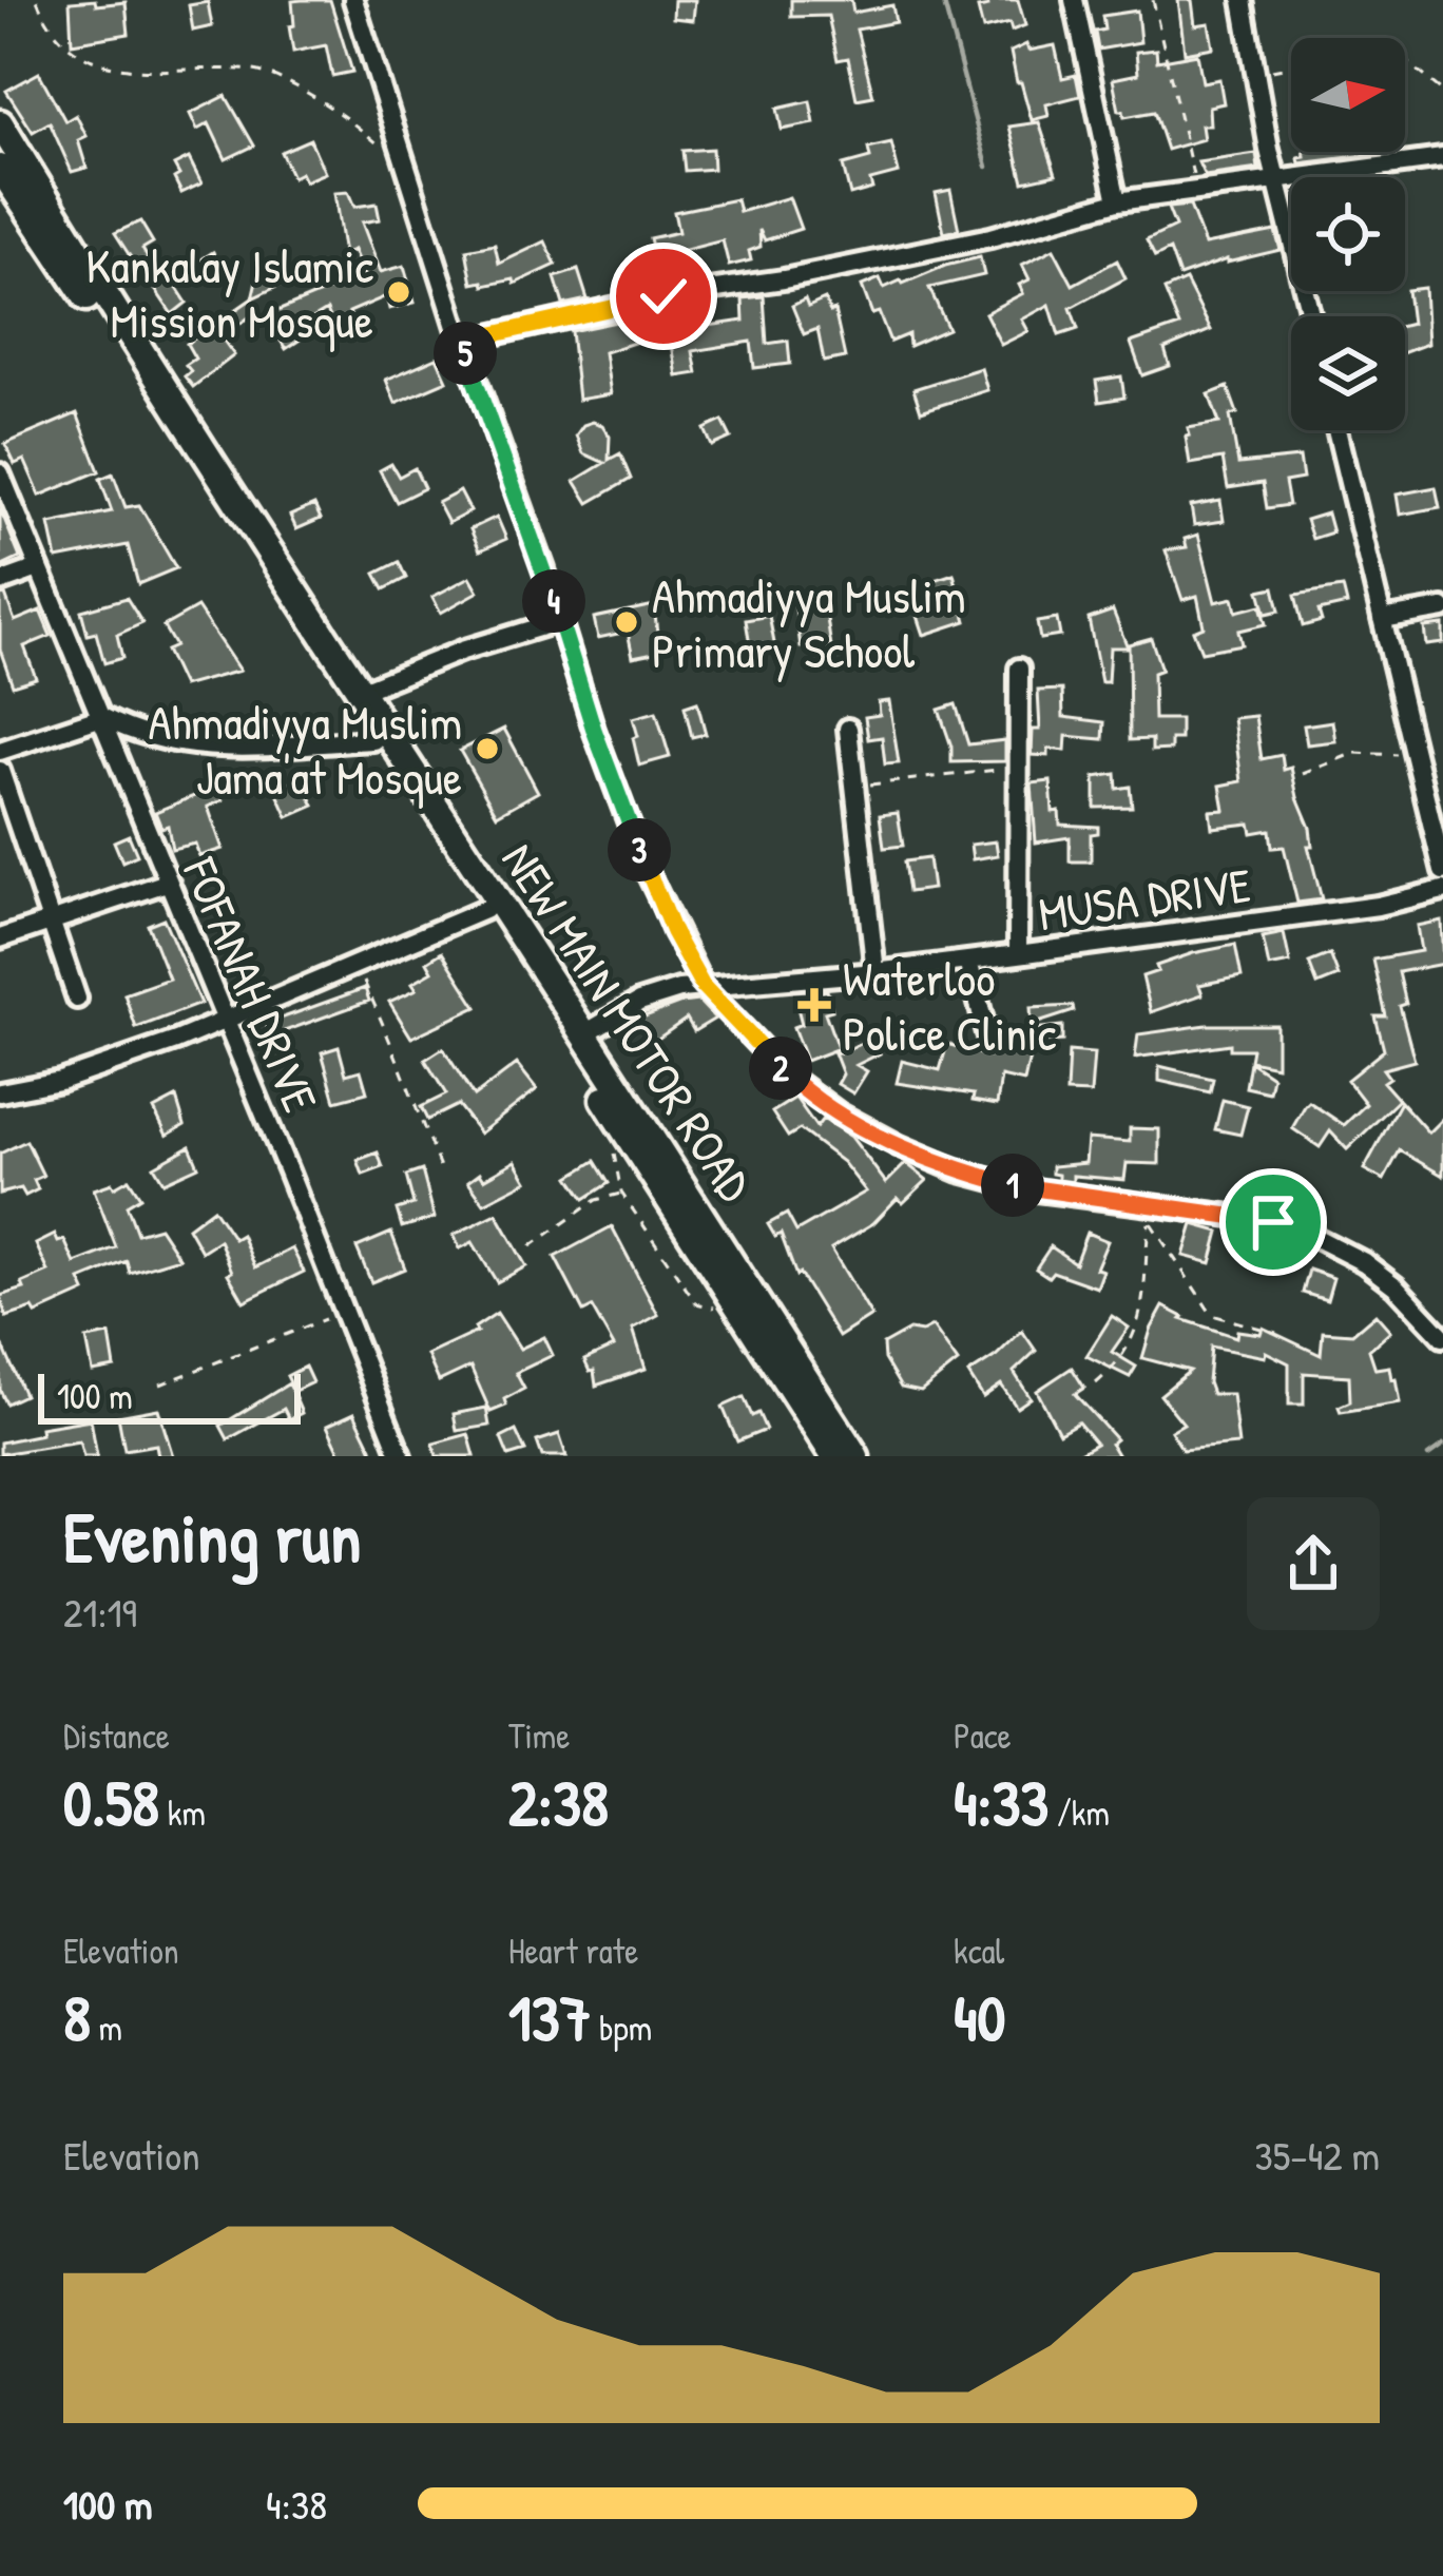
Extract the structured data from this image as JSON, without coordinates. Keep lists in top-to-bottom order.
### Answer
{
  "streets": {
    "highway": ["NEW MAIN MOTOR ROAD"],
    "street": ["MUSA DRIVE", "FOFANAH DRIVE"]
  },
  "crossings": [
    ["MUSA DRIVE", "NEW MAIN MOTOR ROAD"]
  ],
  "places": {
    "other": ["Kankalay Islamic Mission Mosque", "Ahmadiyya Muslim Primary School", "Ahmadiyya Muslim Jama'at Mosque"],
    "health": ["Waterloo Police Clinic"]
  },
  "scale_bar": "100 m",
  "north": "right",
  "page": {
    "pins": [
      "5",
      "4",
      "3",
      "2",
      "1"
    ],
    "scale": "100 m",
    "heading": ["Evening run", "21:19"],
    "stats": [
      ["Distance", "0.58 km"],
      ["Time", "2:38"],
      ["Pace", "4:33 /km"],
      ["Elevation", "8 m"],
      ["Heart rate", "137 bpm"],
      ["kcal", "40"]
    ],
    "chart": ["Elevation", "35–42 m"],
    "list": [
      {
        "name": "100 m",
        "note": "4:38"
      }
    ]
  }
}
